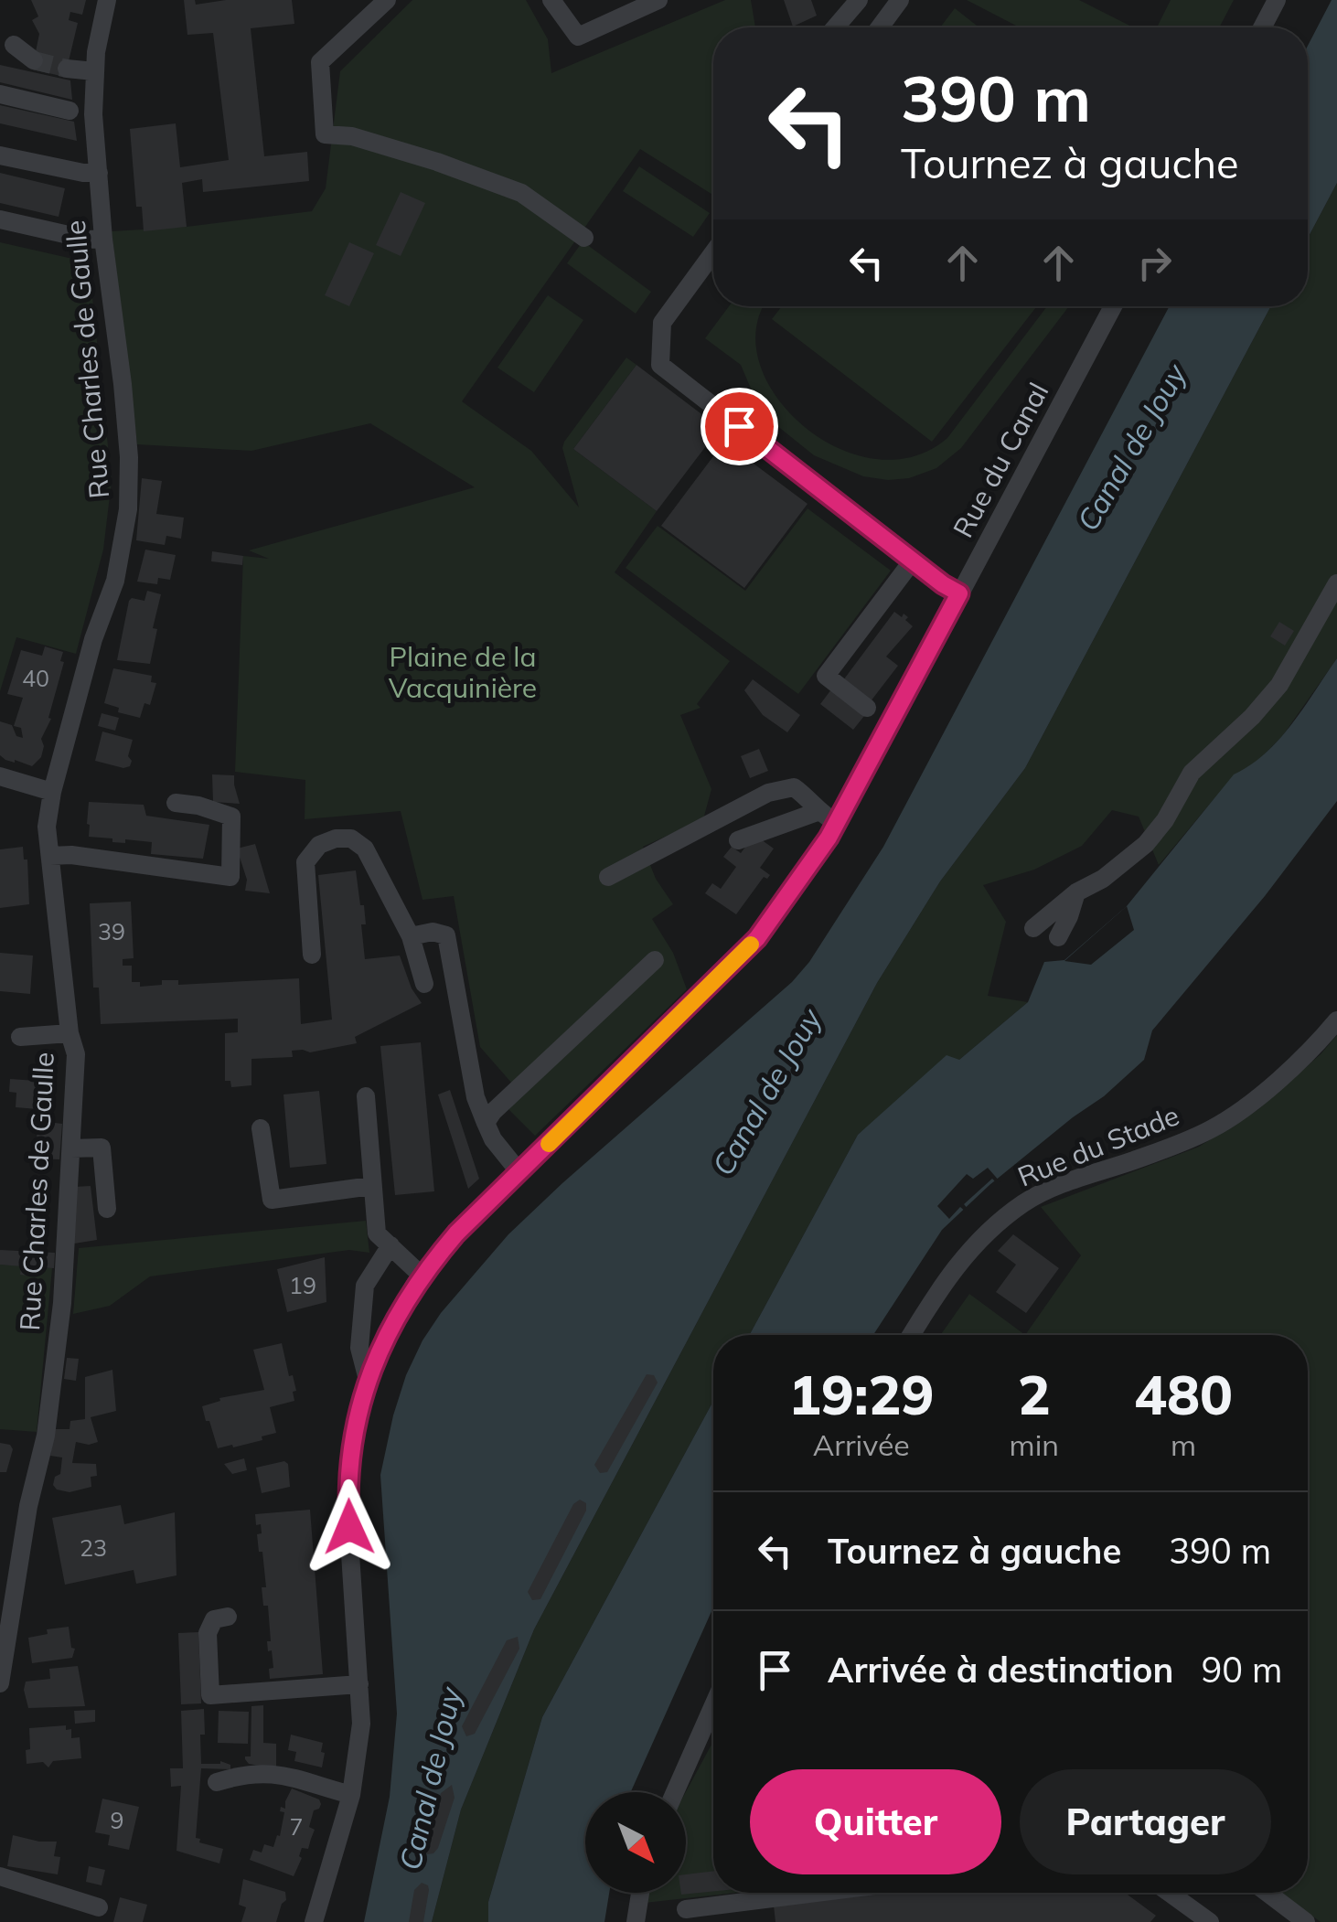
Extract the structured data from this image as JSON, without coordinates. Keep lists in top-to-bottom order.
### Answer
{
  "streets": {
    "street": ["Rue Charles de Gaulle", "Rue du Canal", "Rue du Stade"]
  },
  "water": ["Canal de Jouy"],
  "parks": ["Plaine de la Vacquinière"],
  "house_numbers": [
    "40",
    "39",
    "19",
    "23",
    "9",
    "7"
  ],
  "north": "bottom right",
  "page": {
    "turn": ["390 m", "Tournez à gauche"],
    "eta": [
      "19:29",
      "Arrivée",
      "2",
      "min",
      "480",
      "m"
    ],
    "list": [
      {
        "name": "Tournez à gauche",
        "value": "390 m"
      },
      {
        "name": "Arrivée à destination",
        "value": "90 m"
      }
    ],
    "buttons": ["Quitter", "Partager"]
  }
}
